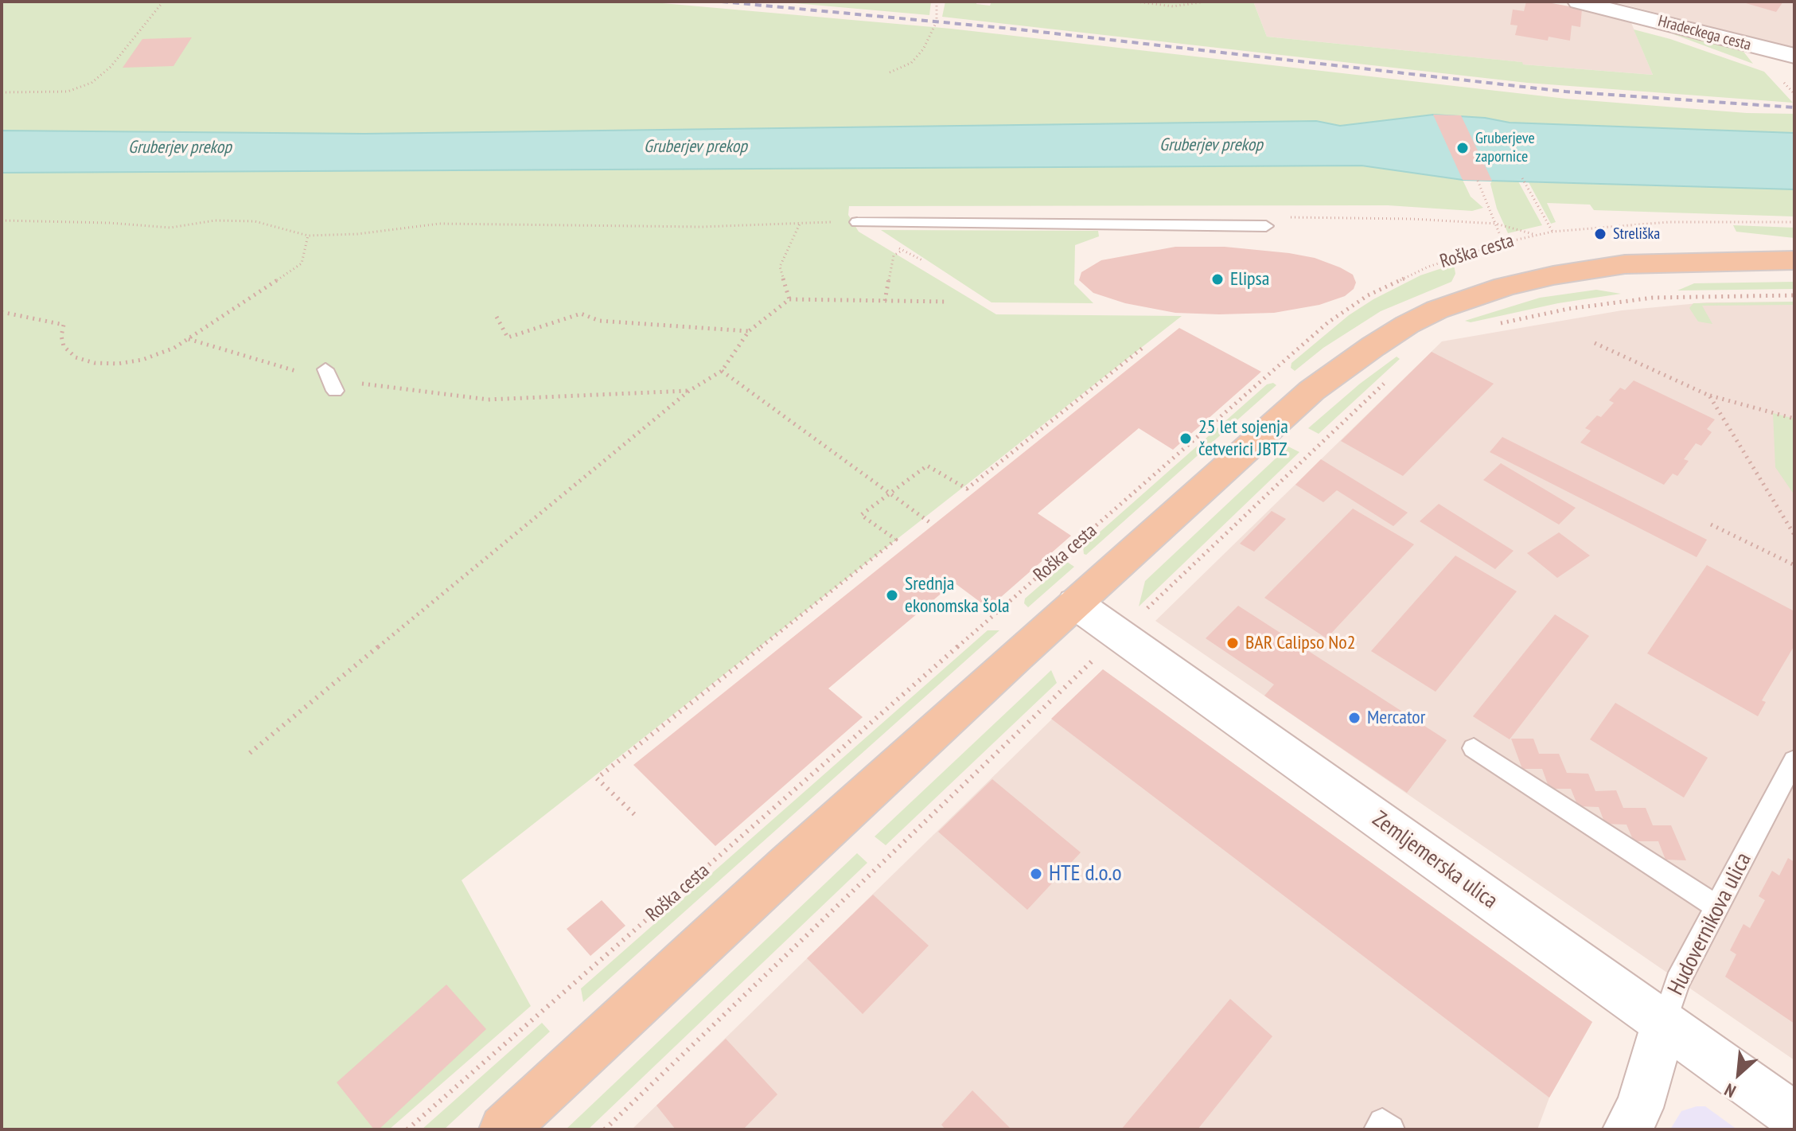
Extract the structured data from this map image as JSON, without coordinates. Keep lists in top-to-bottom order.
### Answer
{
  "streets": {
    "street": ["Hradeckega cesta", "Zemljemerska ulica", "Hudovernikova ulica"],
    "path": ["Roška cesta"]
  },
  "crossings": [
    ["Zemljemerska ulica", "Hudovernikova ulica"]
  ],
  "water": ["Gruberjev prekop"],
  "places": [
    "Gruberjeve zapornice",
    "Streliška",
    "Elipsa",
    "25 let sojenja četverici JBTZ",
    "Srednja ekonomska šola",
    "BAR Calipso No2",
    "Mercator",
    "HTE d.o.o"
  ],
  "north": "bottom left"
}
